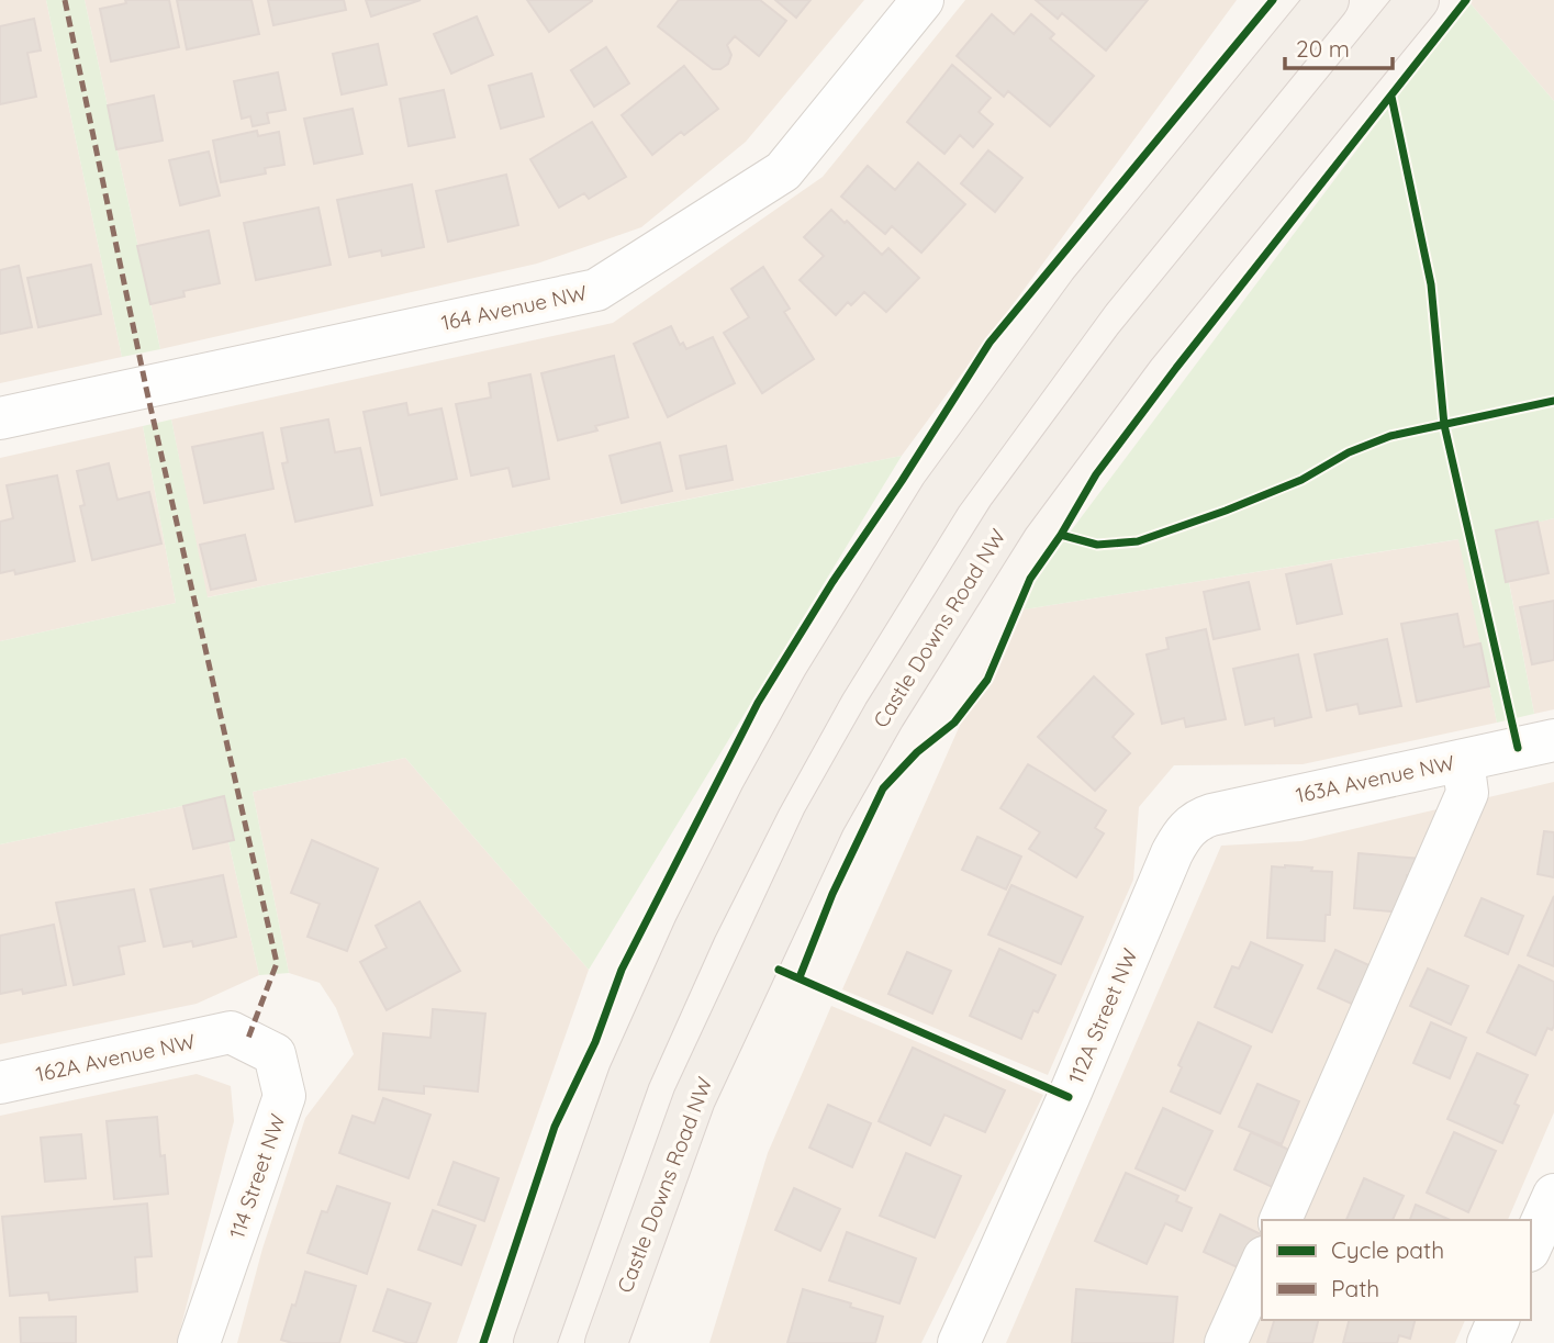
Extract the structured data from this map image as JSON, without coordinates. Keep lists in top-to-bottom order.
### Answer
{
  "streets": {
    "main road": ["Castle Downs Road NW"],
    "street": [
      "164 Avenue NW",
      "163A Avenue NW",
      "112A Street NW",
      "162A Avenue NW",
      "114 Street NW"
    ]
  },
  "crossings": [
    ["163A Avenue NW", "112A Street NW"],
    ["162A Avenue NW", "114 Street NW"]
  ],
  "legend": ["Cycle path", "Path"],
  "scale_bar": "20 m"
}
